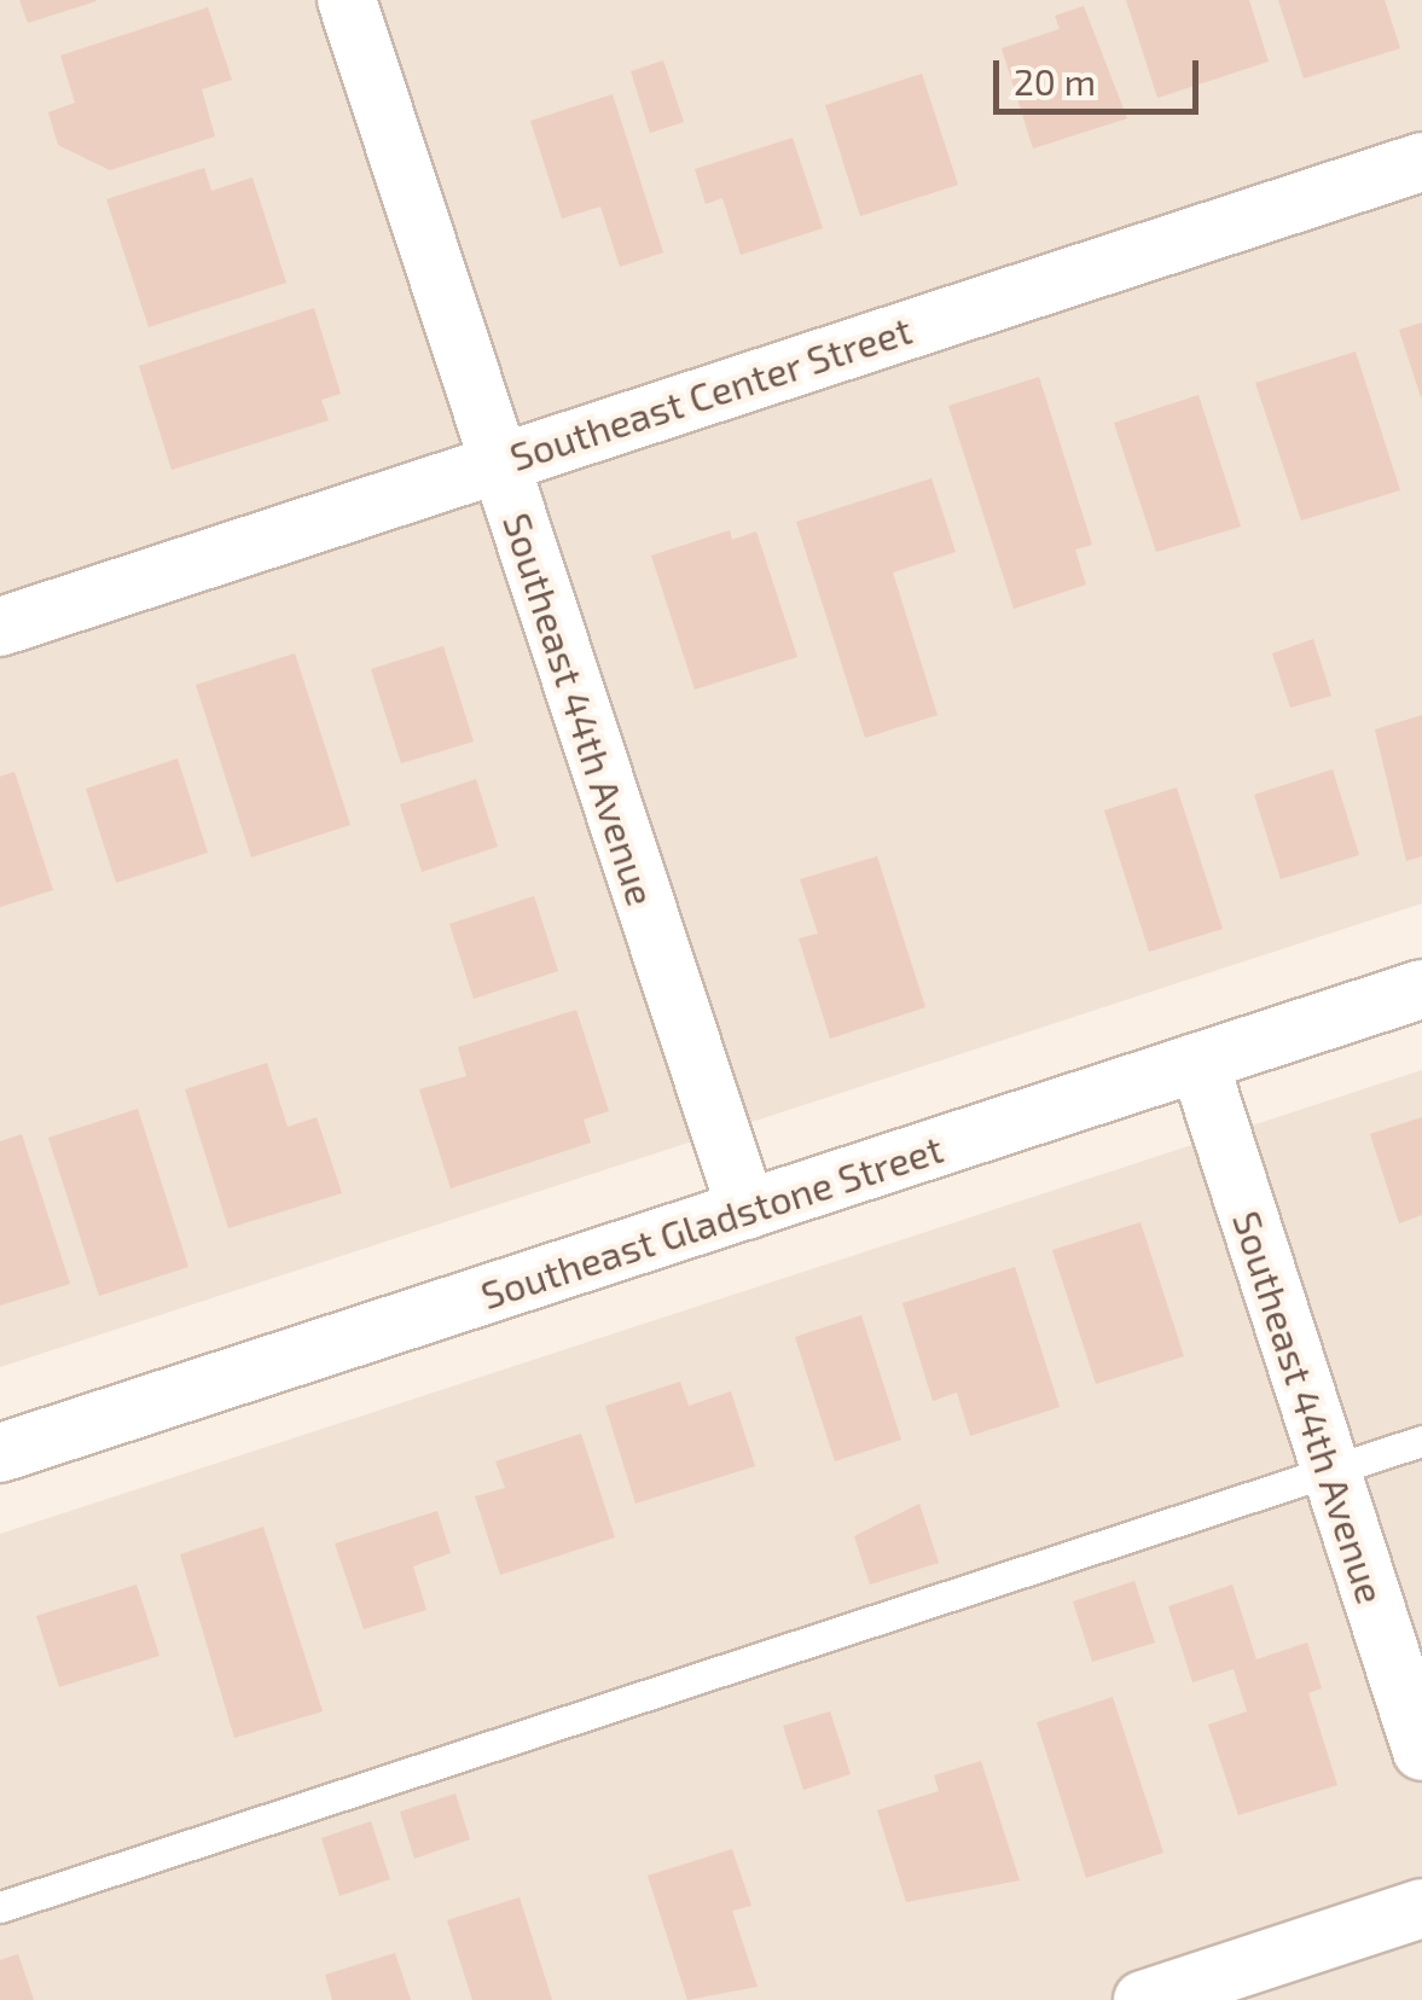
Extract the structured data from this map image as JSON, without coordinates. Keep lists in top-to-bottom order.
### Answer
{
  "streets": {
    "street": ["Southeast Center Street", "Southeast 44th Avenue", "Southeast Gladstone Street"]
  },
  "crossings": [
    ["Southeast Center Street", "Southeast 44th Avenue"],
    ["Southeast 44th Avenue", "Southeast Gladstone Street"]
  ],
  "scale_bar": "20 m"
}
